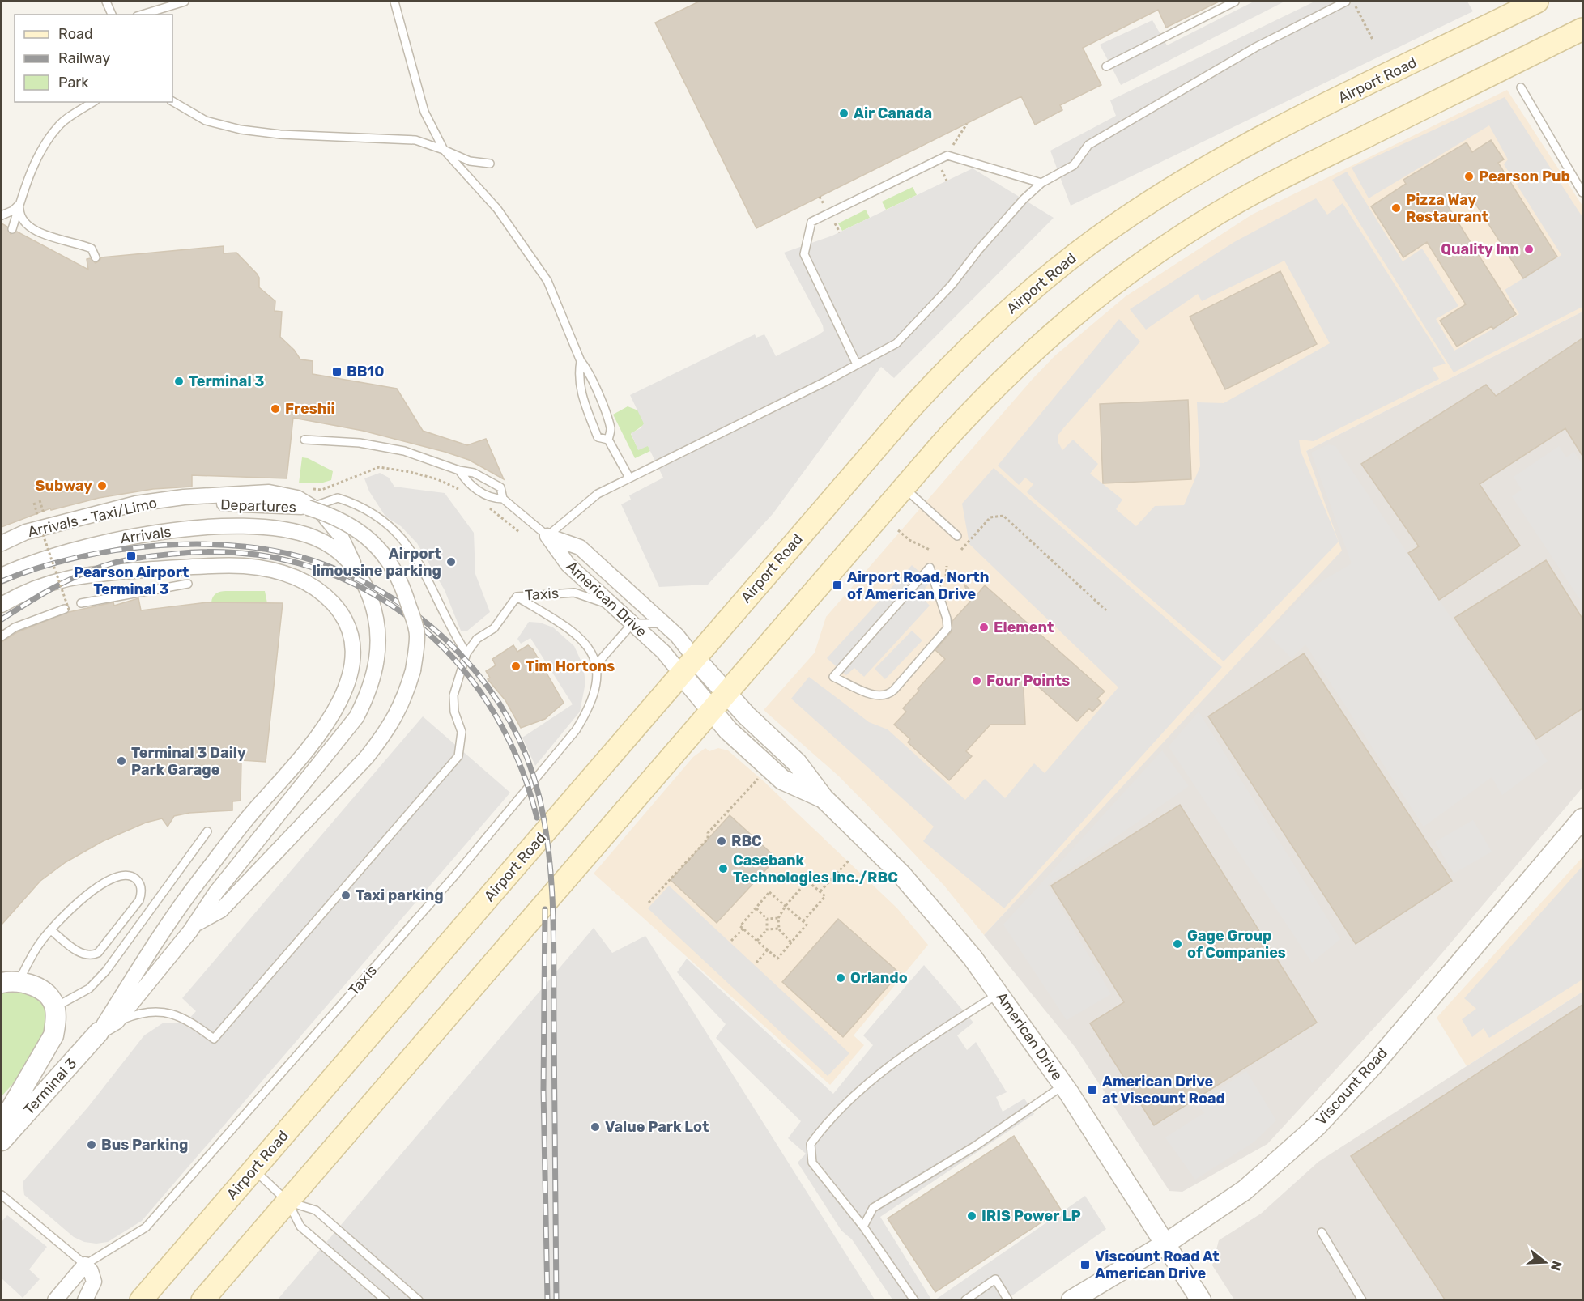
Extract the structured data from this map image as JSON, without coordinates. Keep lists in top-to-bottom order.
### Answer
{
  "streets": {
    "main road": ["Airport Road"],
    "street": [
      "Departures",
      "Arrivals - Taxi/Limo",
      "Arrivals",
      "American Drive",
      "Terminal 3",
      "Viscount Road"
    ],
    "lane": ["Taxis"]
  },
  "crossings": [
    ["Airport Road", "American Drive"],
    ["Departures", "Arrivals - Taxi/Limo"],
    ["Arrivals - Taxi/Limo", "Arrivals"],
    ["Taxis", "American Drive"],
    ["American Drive", "Viscount Road"]
  ],
  "places": {
    "other": [
      "Air Canada",
      "Pearson Pub",
      "Pizza Way Restaurant",
      "Quality Inn",
      "Terminal 3",
      "Freshii",
      "Subway",
      "Airport limousine parking",
      "Element",
      "Tim Hortons",
      "Four Points",
      "Terminal 3 Daily Park Garage",
      "RBC",
      "Casebank Technologies Inc./RBC",
      "Taxi parking",
      "Gage Group of Companies",
      "Orlando",
      "Value Park Lot",
      "Bus Parking",
      "IRIS Power LP"
    ],
    "transit": [
      "BB10",
      "Pearson Airport Terminal 3",
      "Airport Road, North of American Drive",
      "American Drive at Viscount Road",
      "Viscount Road At American Drive"
    ]
  },
  "legend": ["Road", "Railway", "Park"],
  "north": "right"
}
